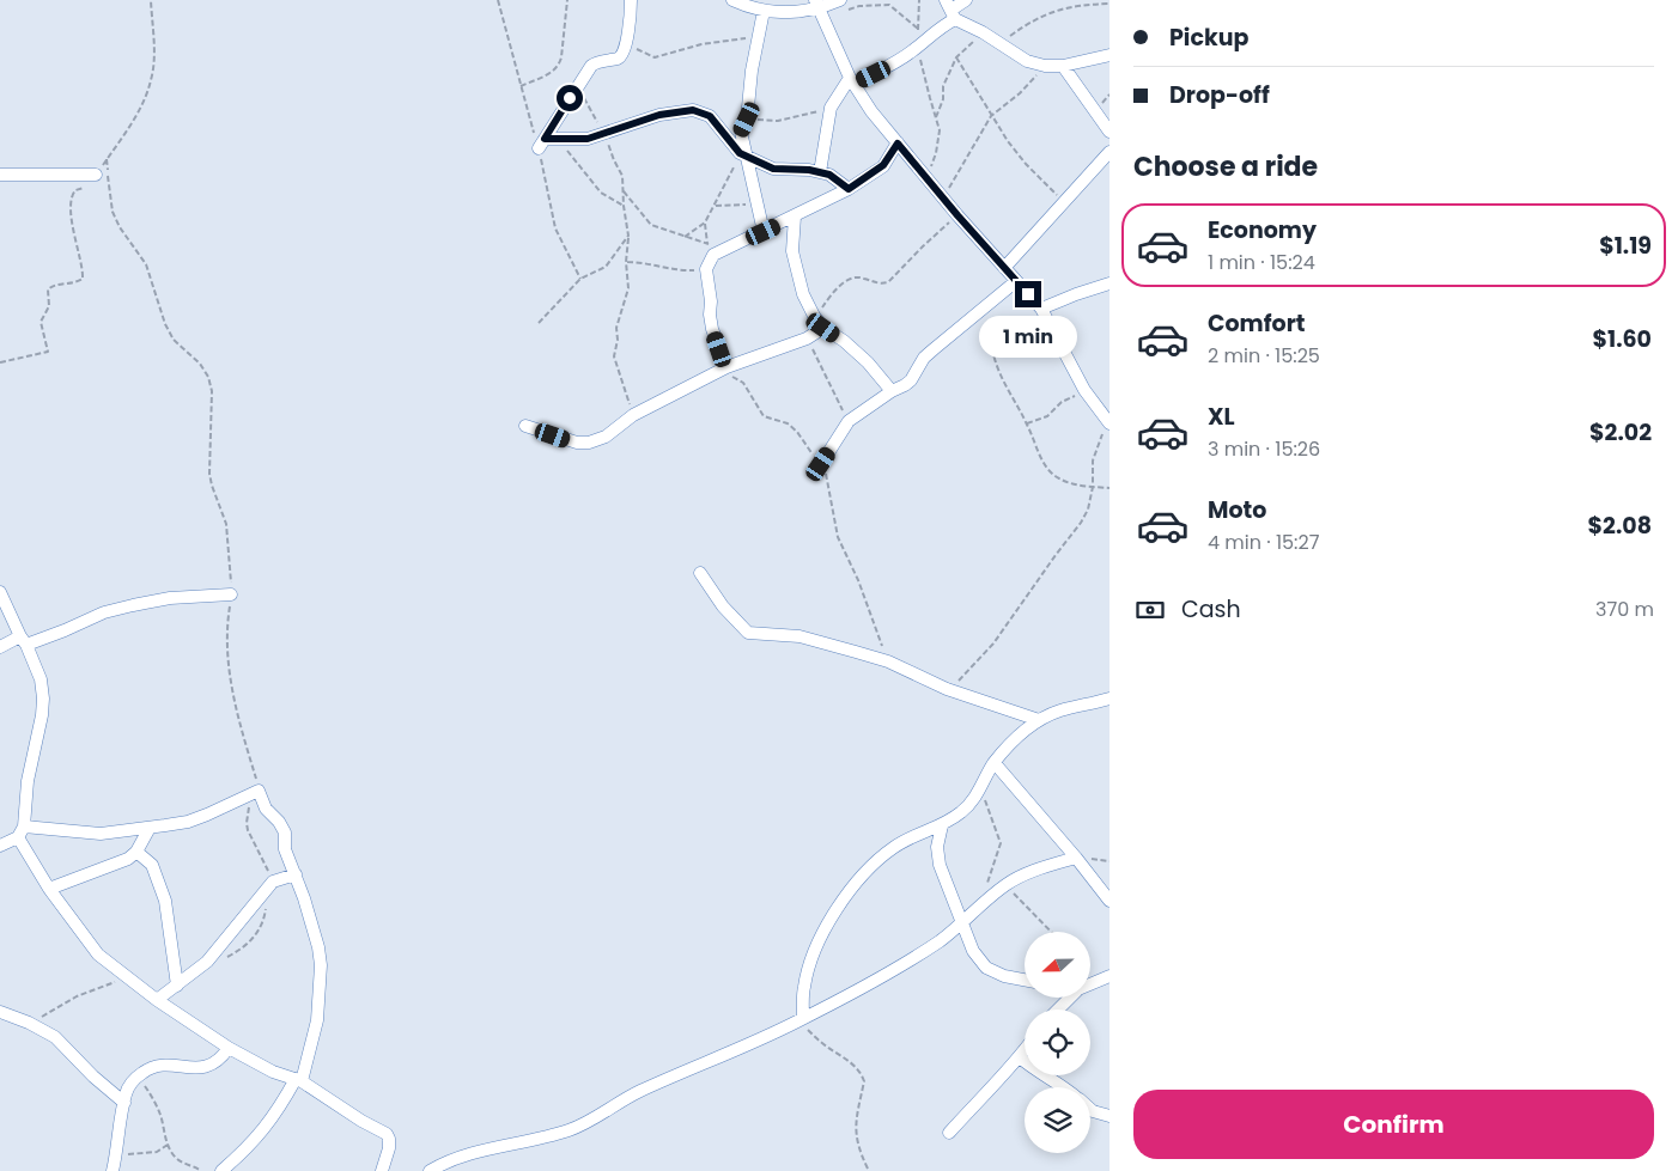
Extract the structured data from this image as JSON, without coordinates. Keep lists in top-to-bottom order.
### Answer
{
  "north": "left",
  "page": {
    "banner": ["Pickup", "Drop-off"],
    "heading": "Choose a ride",
    "list": [
      {
        "name": "Economy",
        "note": "1 min · 15:24",
        "value": "$1.19"
      },
      {
        "name": "Comfort",
        "note": "2 min · 15:25",
        "value": "$1.60"
      },
      {
        "name": "XL",
        "note": "3 min · 15:26",
        "value": "$2.02"
      },
      {
        "name": "Moto",
        "note": "4 min · 15:27",
        "value": "$2.08"
      }
    ],
    "bubble": "1 min",
    "pay": ["Cash", "370 m"],
    "buttons": "Confirm"
  }
}
